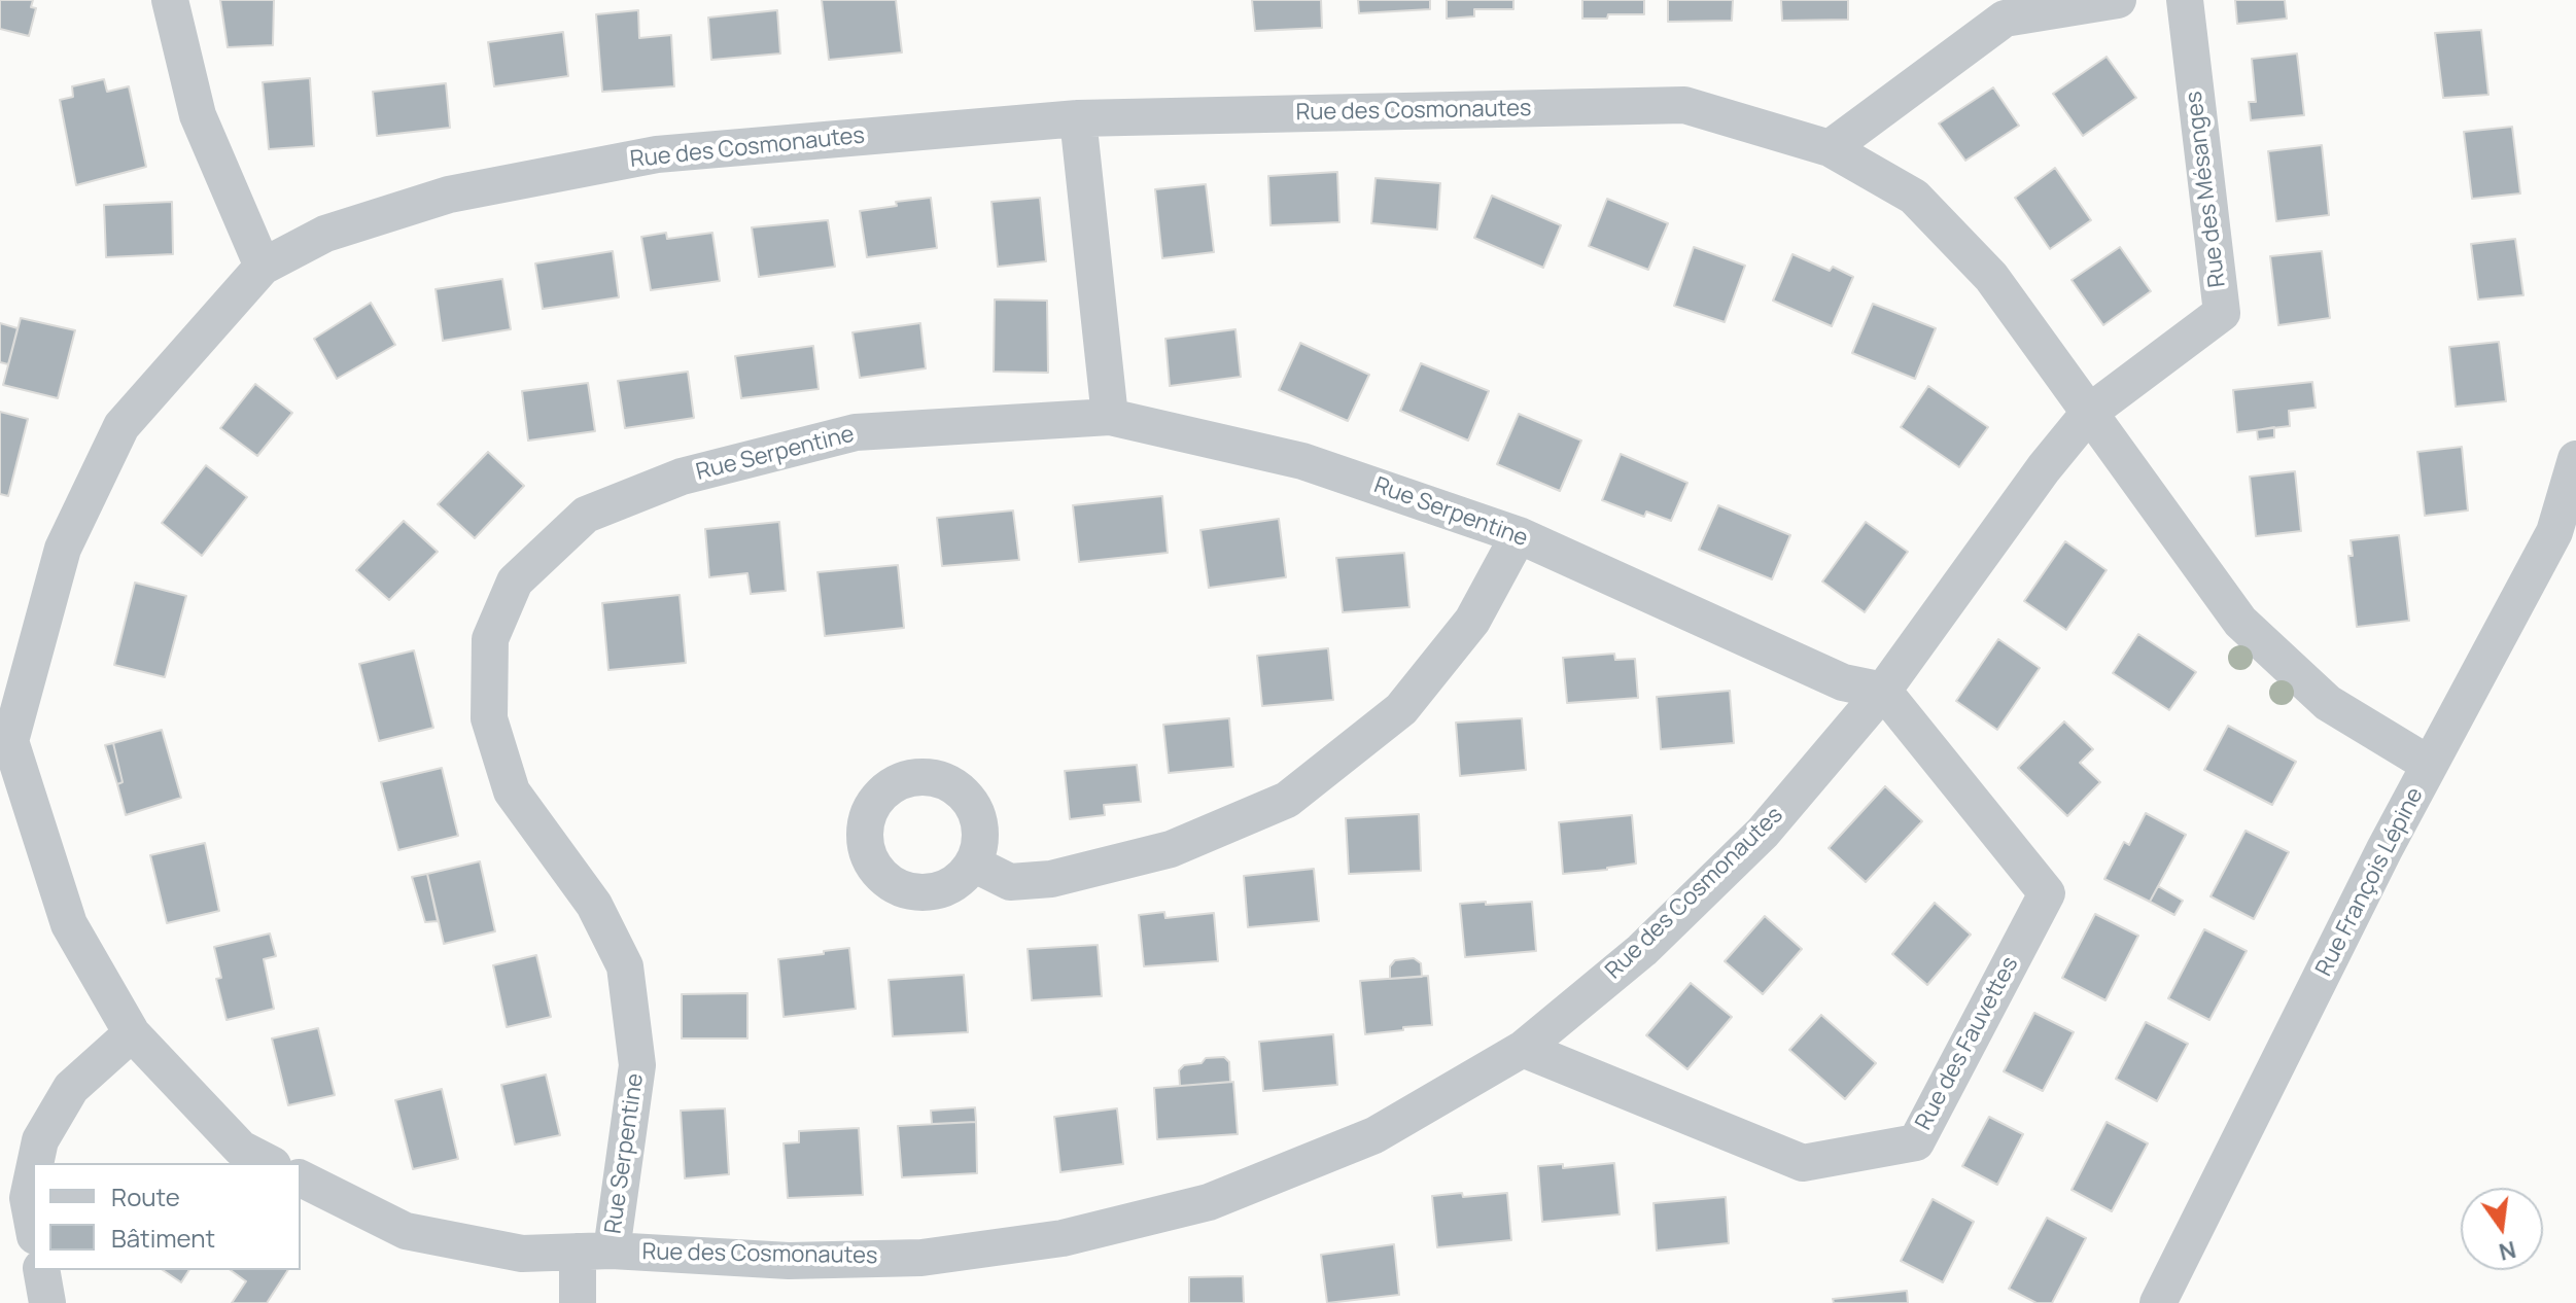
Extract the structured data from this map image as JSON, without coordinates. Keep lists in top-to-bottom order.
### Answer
{
  "streets": {
    "street": [
      "Rue des Cosmonautes",
      "Rue des Mésanges",
      "Rue Serpentine",
      "Rue François Lépine",
      "Rue des Fauvettes"
    ]
  },
  "crossings": [
    ["Rue des Cosmonautes", "Rue des Mésanges"],
    ["Rue des Cosmonautes", "Rue Serpentine"],
    ["Rue des Cosmonautes", "Rue François Lépine"],
    ["Rue des Cosmonautes", "Rue des Fauvettes"],
    ["Rue Serpentine", "Rue des Fauvettes"]
  ],
  "legend": ["Route", "Bâtiment"],
  "north": "bottom"
}
